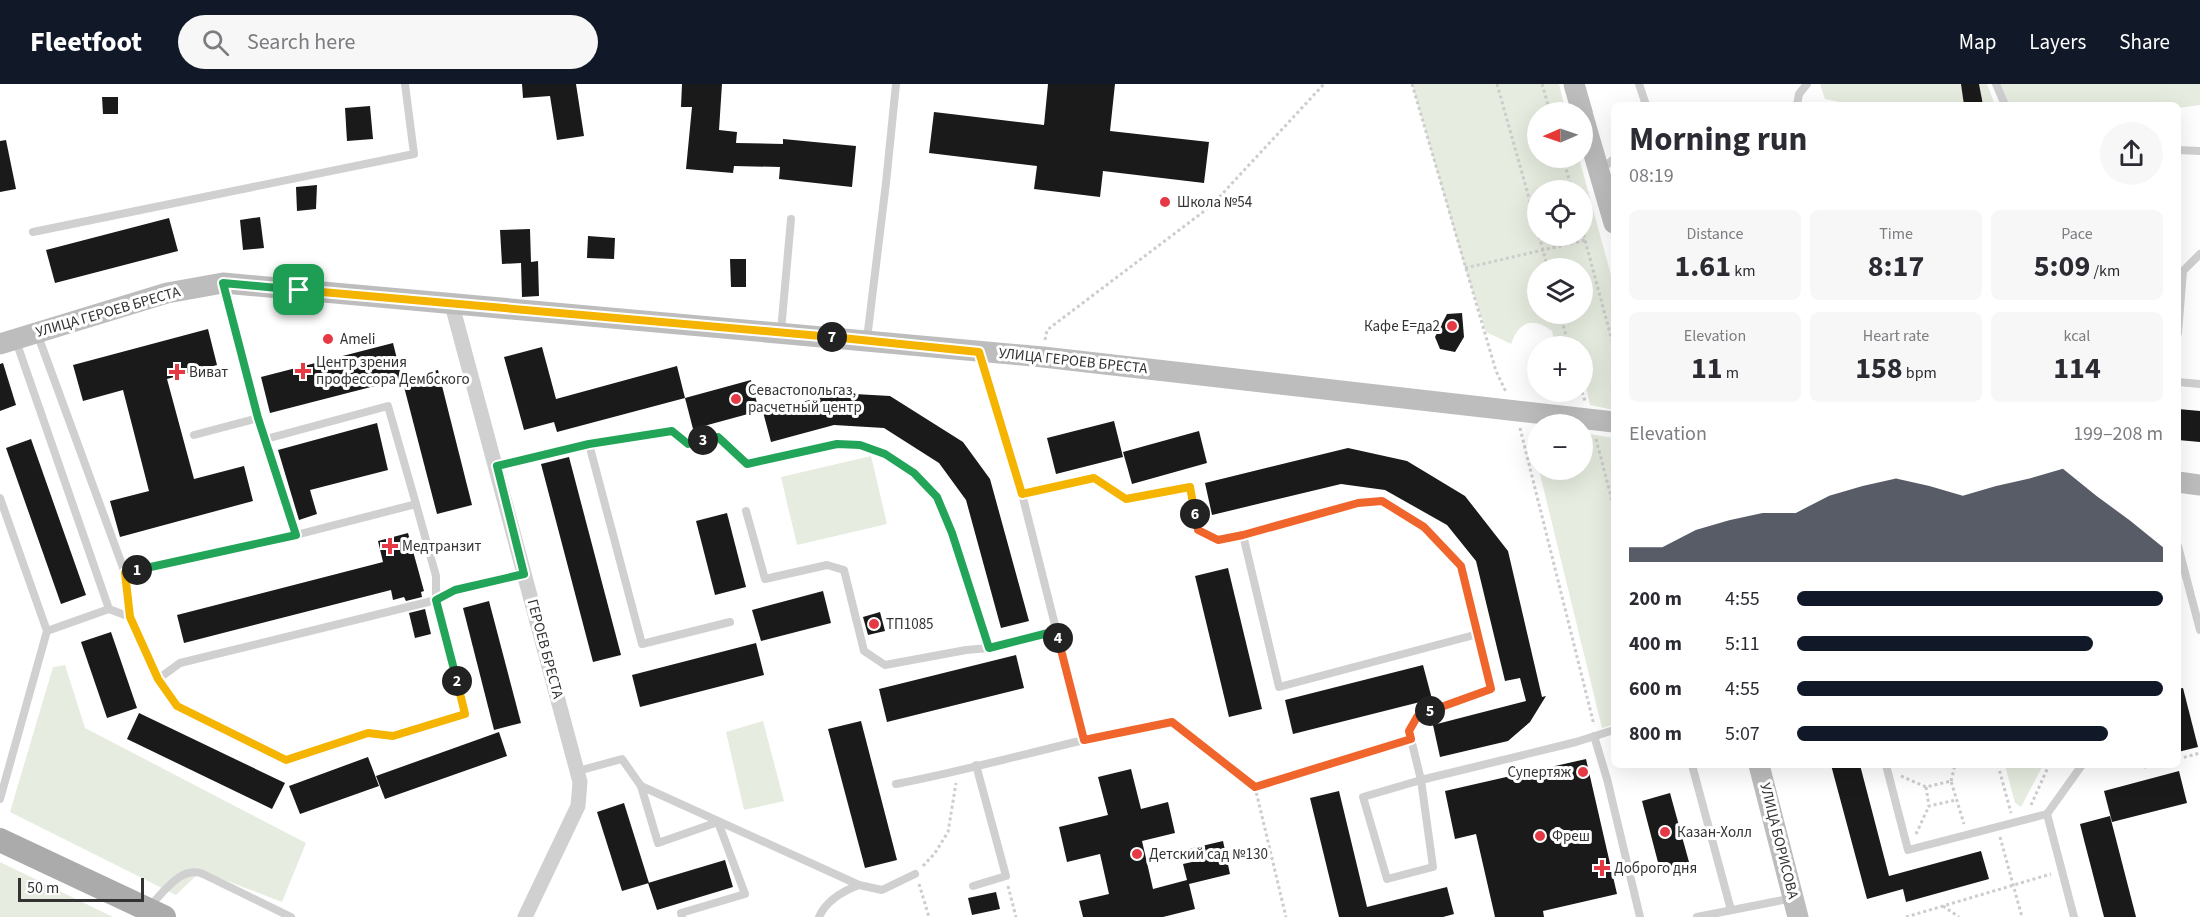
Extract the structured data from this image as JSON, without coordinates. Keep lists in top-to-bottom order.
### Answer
{
  "streets": {
    "street": ["УЛИЦА ГЕРОЕВ БРЕСТА", "ГЕРОЕВ БРЕСТА", "УЛИЦА БОРИСОВА"]
  },
  "crossings": [
    ["УЛИЦА ГЕРОЕВ БРЕСТА", "ГЕРОЕВ БРЕСТА"]
  ],
  "places": {
    "other": [
      "Школа №54",
      "Кафе Е=да2",
      "Ameli",
      "Севастопольгаз, расчетный центр",
      "ТП1085",
      "Супертяж",
      "Казан-Холл",
      "Фреш",
      "Детский сад №130"
    ],
    "health": [
      "Центр зрения профессора Дембского",
      "Виват",
      "Медтранзит",
      "Доброго дня"
    ]
  },
  "scale_bar": "50 m",
  "north": "left",
  "page": {
    "header": "Fleetfoot",
    "search": "Search here",
    "nav": ["Map", "Layers", "Share"],
    "map_buttons": ["+", "−"],
    "heading": ["Morning run", "08:19"],
    "stats": [
      ["Distance", "1.61 km"],
      ["Time", "8:17"],
      ["Pace", "5:09 /km"],
      ["Elevation", "11 m"],
      ["Heart rate", "158 bpm"],
      ["kcal", "114"]
    ],
    "pins": [
      "7",
      "3",
      "6",
      "1",
      "4",
      "2",
      "5"
    ],
    "chart": ["Elevation", "199–208 m"],
    "list": [
      {
        "name": "200 m",
        "note": "4:55"
      },
      {
        "name": "400 m",
        "note": "5:11"
      },
      {
        "name": "600 m",
        "note": "4:55"
      },
      {
        "name": "800 m",
        "note": "5:07"
      }
    ],
    "scale": "50 m"
  }
}
